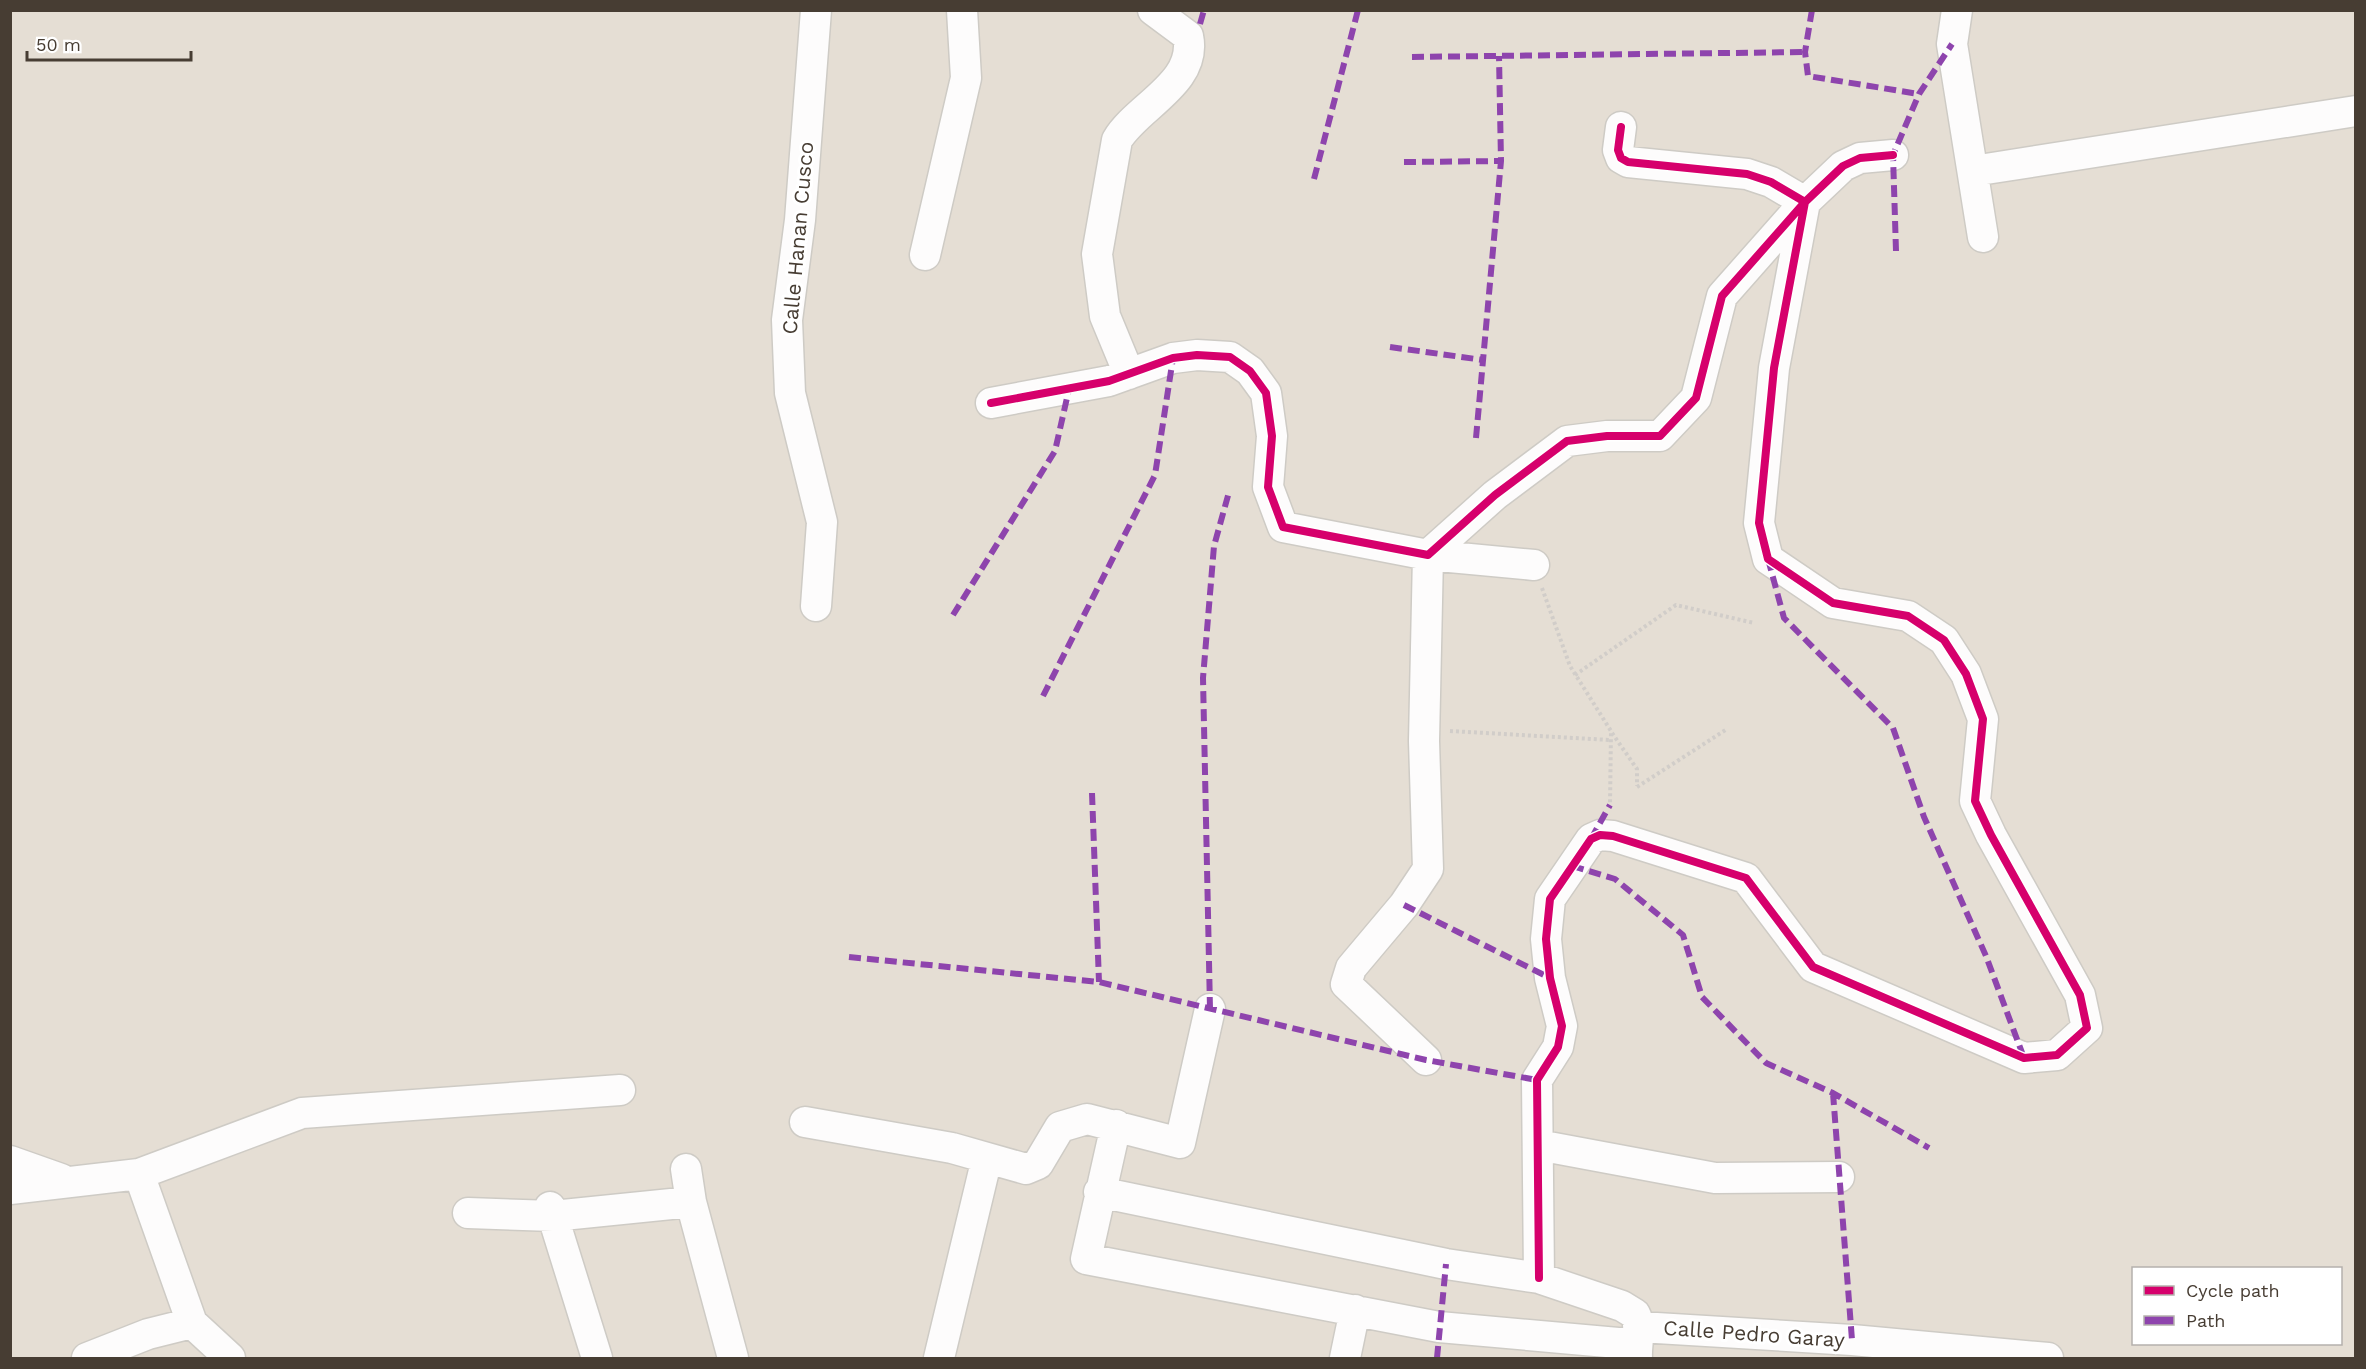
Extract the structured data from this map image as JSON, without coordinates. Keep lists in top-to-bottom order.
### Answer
{
  "streets": {
    "street": ["Calle Hanan Cusco", "Calle Pedro Garay"]
  },
  "legend": ["Cycle path", "Path"],
  "scale_bar": "50 m"
}
